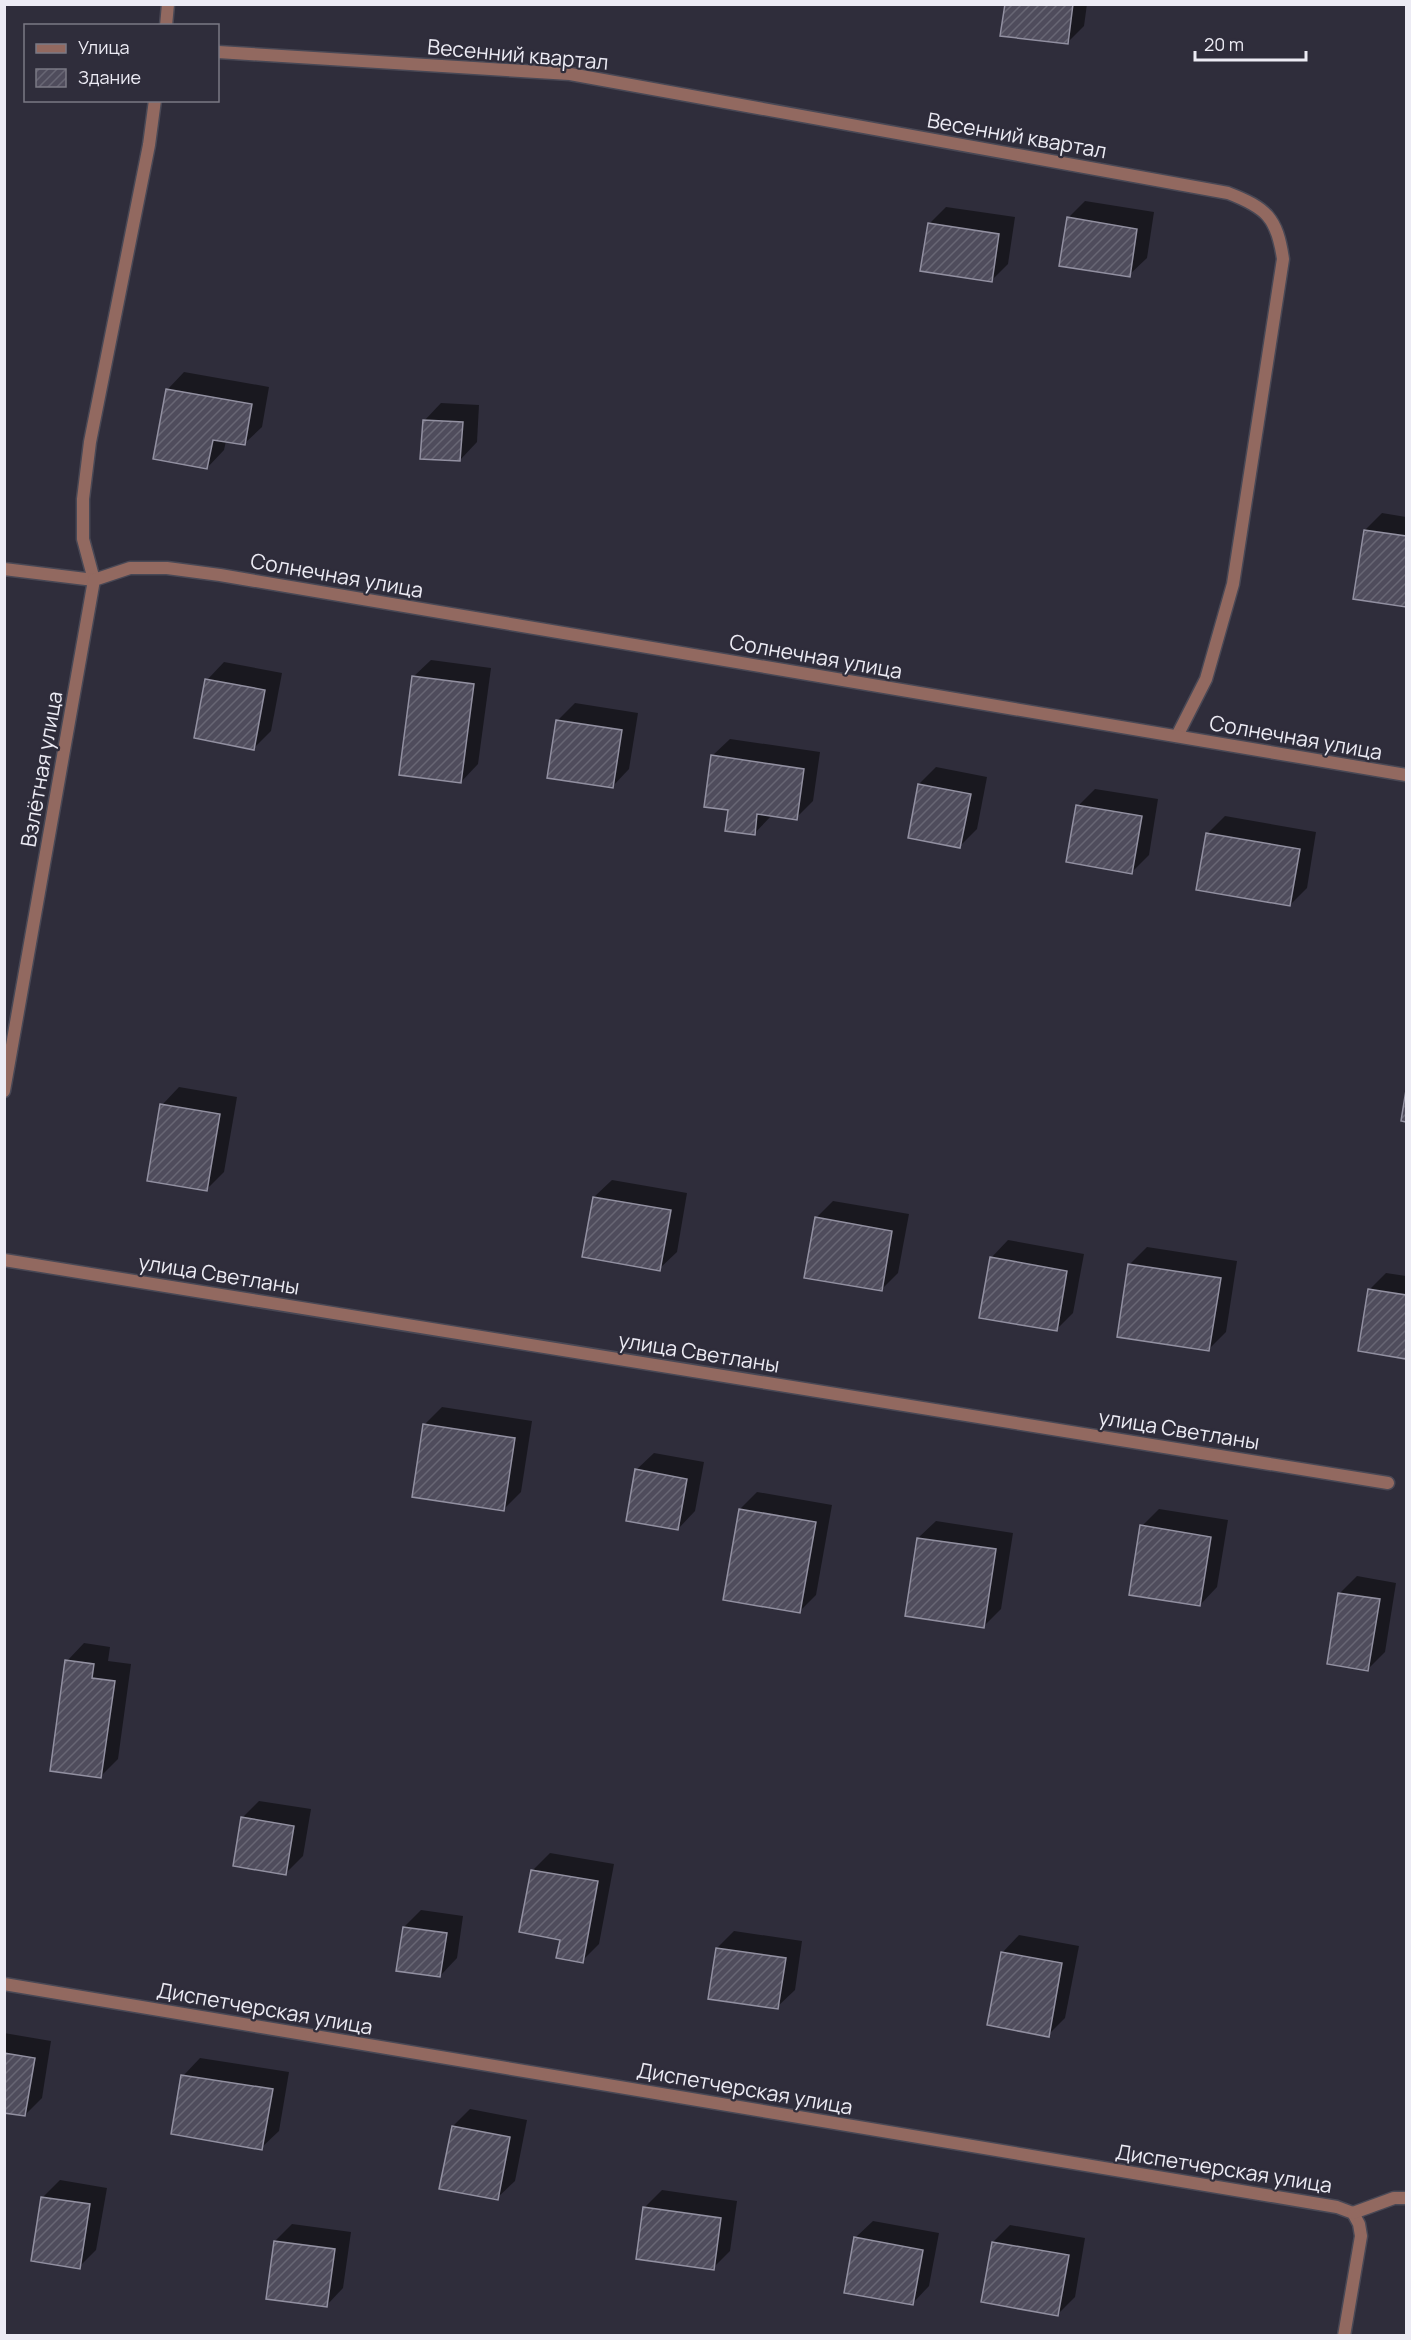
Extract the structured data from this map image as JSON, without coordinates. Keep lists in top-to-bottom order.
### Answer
{
  "streets": {
    "street": [
      "Весенний квартал",
      "Солнечная улица",
      "Взлётная улица",
      "улица Светланы",
      "Диспетчерская улица"
    ]
  },
  "crossings": [
    ["Весенний квартал", "Солнечная улица"],
    ["Солнечная улица", "Взлётная улица"]
  ],
  "legend": ["Улица", "Здание"],
  "scale_bar": "20 m"
}
